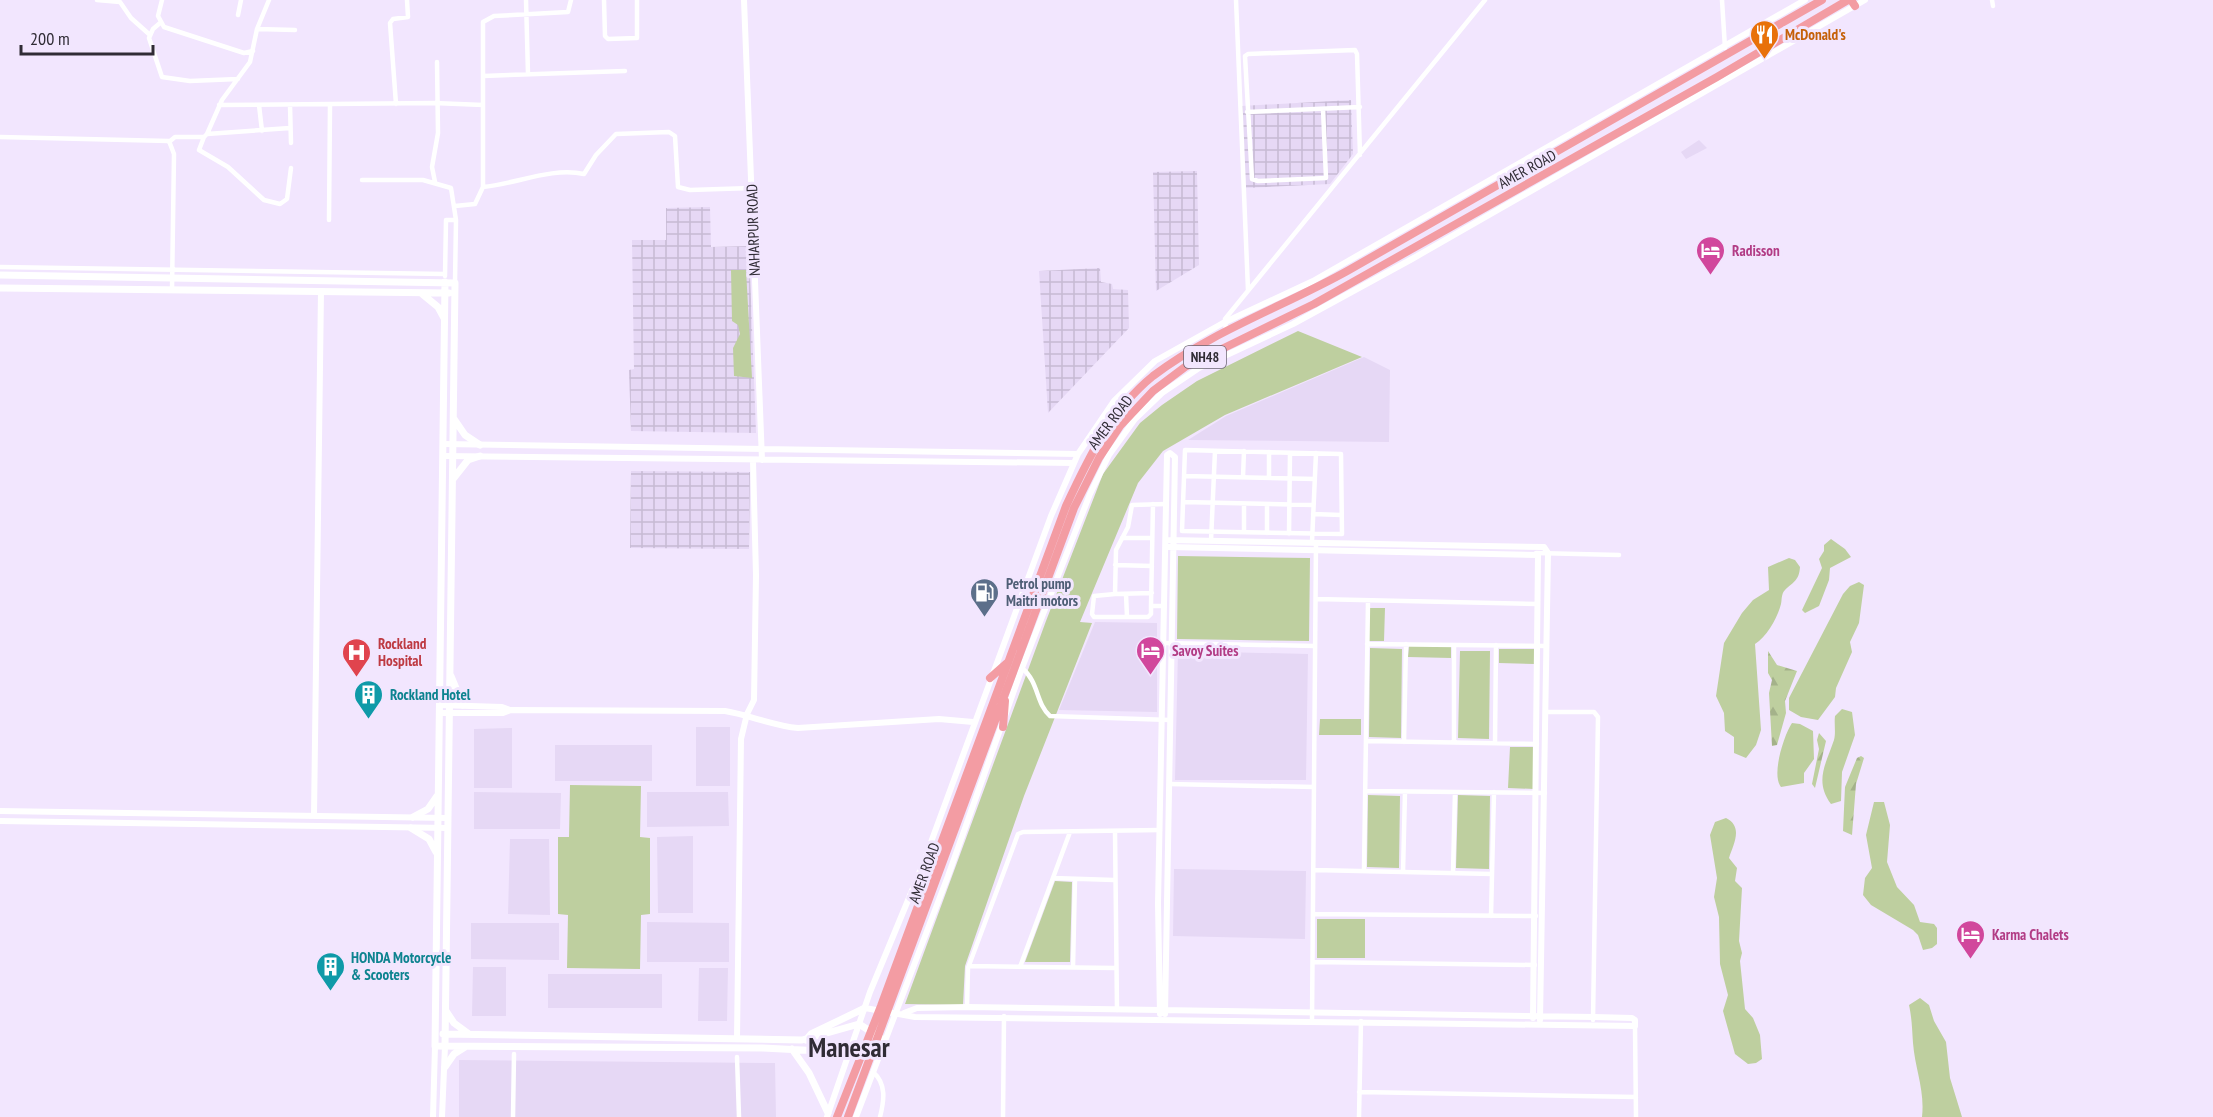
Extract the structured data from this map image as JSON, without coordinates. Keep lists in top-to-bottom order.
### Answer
{
  "streets": {
    "highway": ["AMER ROAD", "NH48"],
    "street": ["NAHARPUR ROAD"]
  },
  "districts": ["Manesar"],
  "places": {
    "restaurant": ["McDonald's"],
    "hotel": ["Radisson", "Savoy Suites", "Karma Chalets"],
    "fuel station": ["Petrol pump Maitri motors"],
    "hospital": ["Rockland Hospital"],
    "building": ["Rockland Hotel", "HONDA Motorcycle & Scooters"]
  },
  "scale_bar": "200 m"
}
